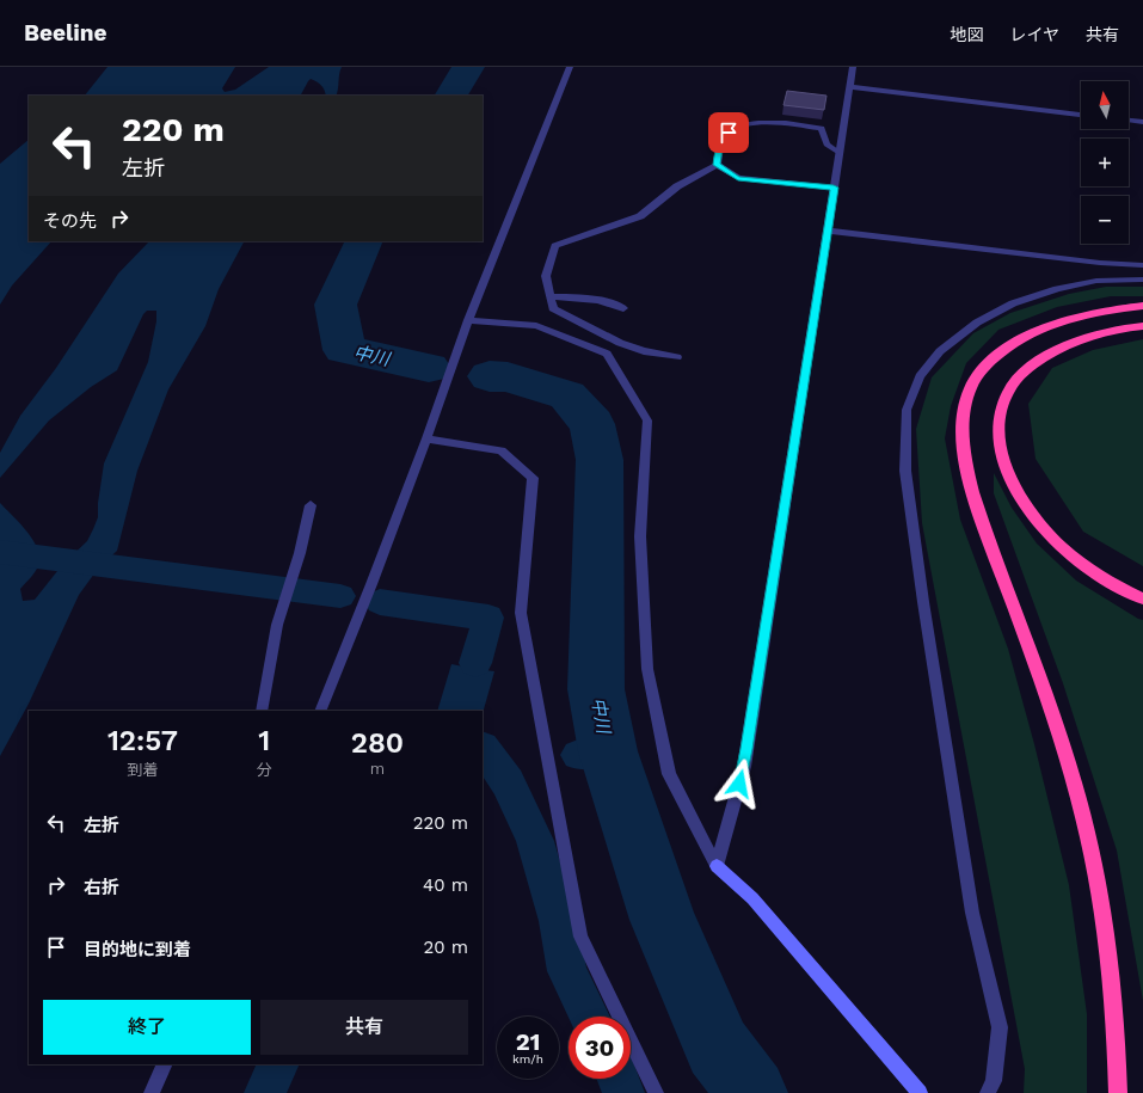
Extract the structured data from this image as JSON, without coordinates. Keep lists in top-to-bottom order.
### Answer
{
  "water": ["中川"],
  "north": "top",
  "page": {
    "header": "Beeline",
    "nav": ["地図", "レイヤ", "共有"],
    "map_buttons": ["+", "−"],
    "turn": ["220 m", "左折"],
    "then": "その先",
    "eta": [
      "12:57",
      "到着",
      "1",
      "分",
      "280",
      "m"
    ],
    "list": [
      {
        "name": "左折",
        "value": "220 m"
      },
      {
        "name": "右折",
        "value": "40 m"
      },
      {
        "name": "目的地に到着",
        "value": "20 m"
      }
    ],
    "buttons": ["終了", "共有"],
    "speed": "21 km/h",
    "limit": "30"
  }
}
